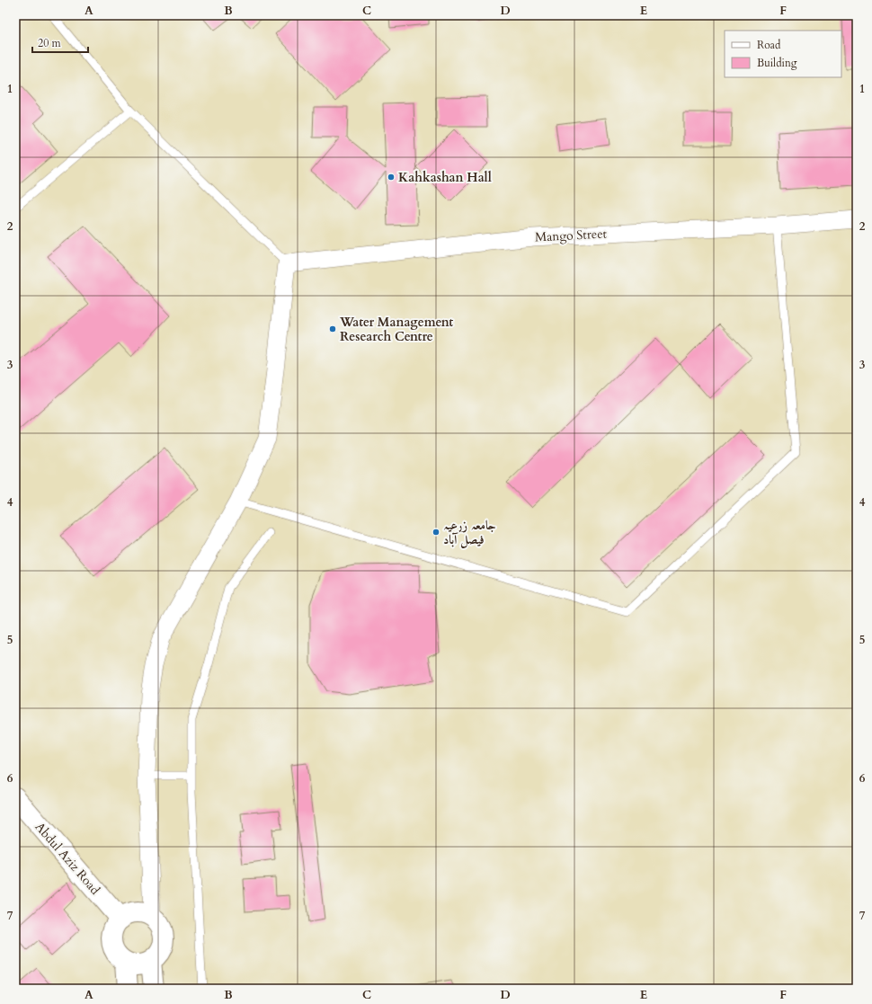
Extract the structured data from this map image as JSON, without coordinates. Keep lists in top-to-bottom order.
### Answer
{
  "streets": {
    "street": ["Mango Street", "Abdul Aziz Road"]
  },
  "places": ["Kahkashan Hall", "Water Management Research Centre", "جامعہ زرعیہ فیصل آباد"],
  "legend": ["Road", "Building"],
  "scale_bar": "20 m",
  "grid": {
    "columns": [
      "A",
      "B",
      "C",
      "D",
      "E",
      "F"
    ],
    "rows": [
      "1",
      "2",
      "3",
      "4",
      "5",
      "6",
      "7"
    ]
  }
}
